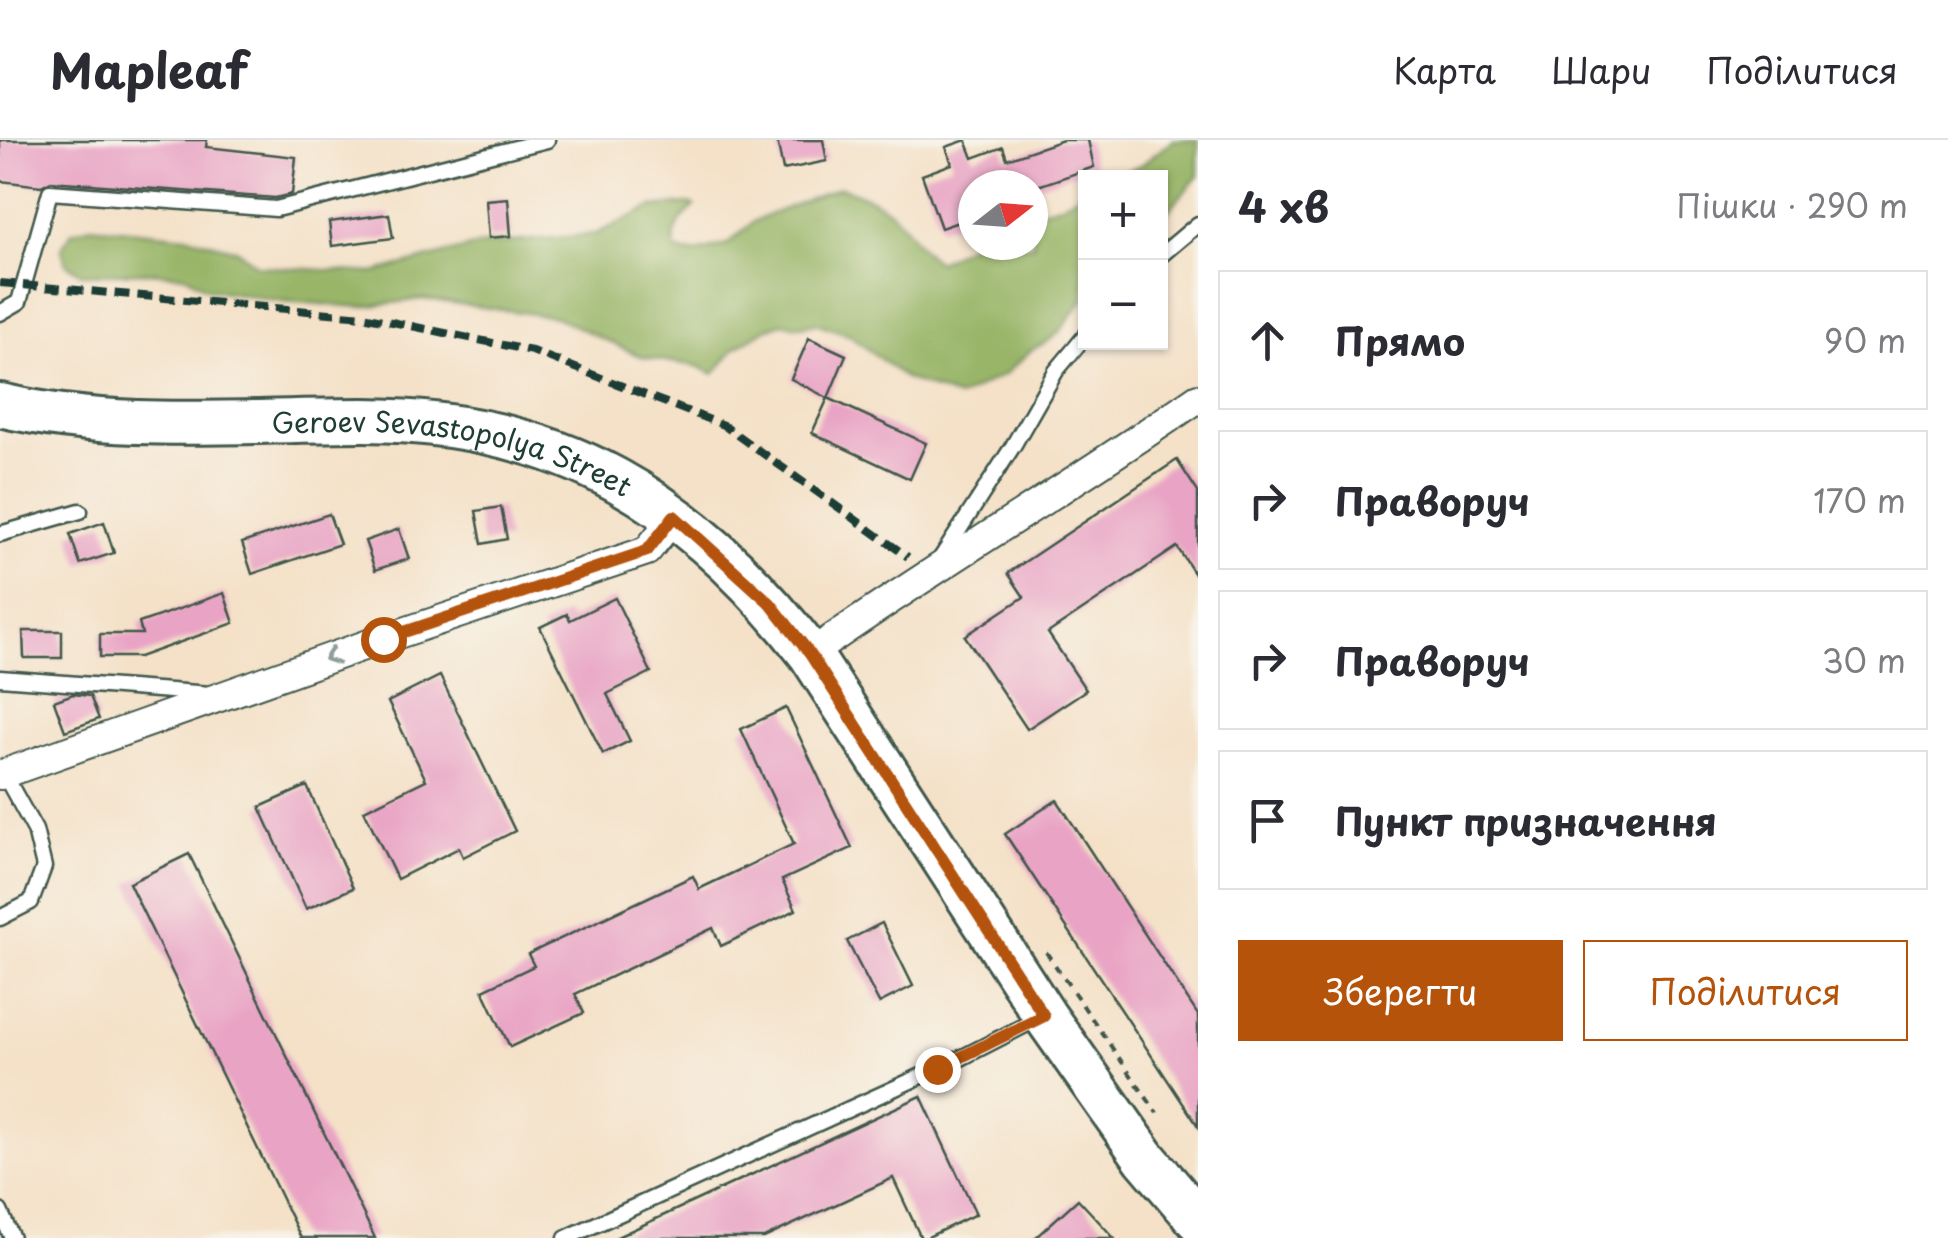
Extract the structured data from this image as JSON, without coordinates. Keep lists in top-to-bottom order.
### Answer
{
  "streets": {
    "main road": ["Geroev Sevastopolya Street"]
  },
  "north": "right",
  "page": {
    "header": "Mapleaf",
    "nav": ["Карта", "Шари", "Поділитися"],
    "heading": ["4 хв", "Пішки · 290 m"],
    "map_buttons": ["+", "−"],
    "list": [
      ["Прямо", "90 m"],
      ["Праворуч", "170 m"],
      ["Праворуч", "30 m"],
      "Пункт призначення"
    ],
    "buttons": ["Зберегти", "Поділитися"]
  }
}
